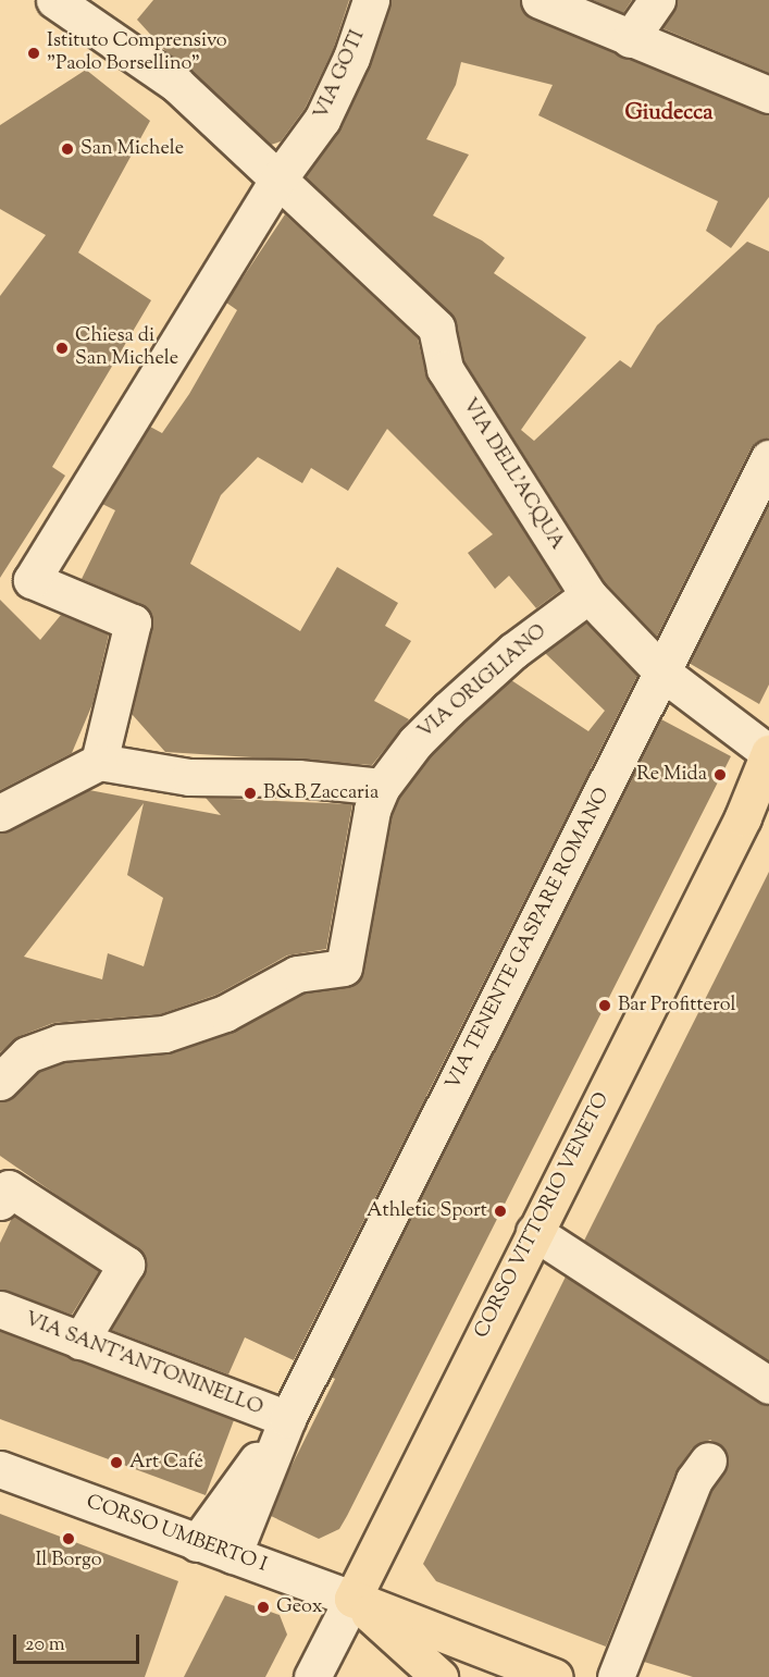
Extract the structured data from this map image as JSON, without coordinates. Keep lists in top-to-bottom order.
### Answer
{
  "streets": {
    "main road": ["CORSO VITTORIO VENETO"],
    "street": [
      "VIA GOTI",
      "VIA DELL'ACQUA",
      "VIA ORIGLIANO",
      "VIA TENENTE GASPARE ROMANO",
      "VIA SANT'ANTONINELLO",
      "CORSO UMBERTO I"
    ]
  },
  "crossings": [
    ["VIA GOTI", "VIA DELL'ACQUA"],
    ["VIA DELL'ACQUA", "VIA ORIGLIANO"],
    ["VIA DELL'ACQUA", "VIA TENENTE GASPARE ROMANO"],
    ["VIA DELL'ACQUA", "CORSO VITTORIO VENETO"],
    ["VIA TENENTE GASPARE ROMANO", "VIA SANT'ANTONINELLO"],
    ["VIA TENENTE GASPARE ROMANO", "CORSO UMBERTO I"],
    ["CORSO VITTORIO VENETO", "CORSO UMBERTO I"]
  ],
  "districts": ["Giudecca"],
  "places": [
    "Istituto Comprensivo \"Paolo Borsellino\"",
    "San Michele",
    "Chiesa di San Michele",
    "Re Mida",
    "B&B Zaccaria",
    "Bar Profitterol",
    "Athletic Sport",
    "Art Café",
    "Il Borgo",
    "Geox"
  ],
  "scale_bar": "20 m"
}
